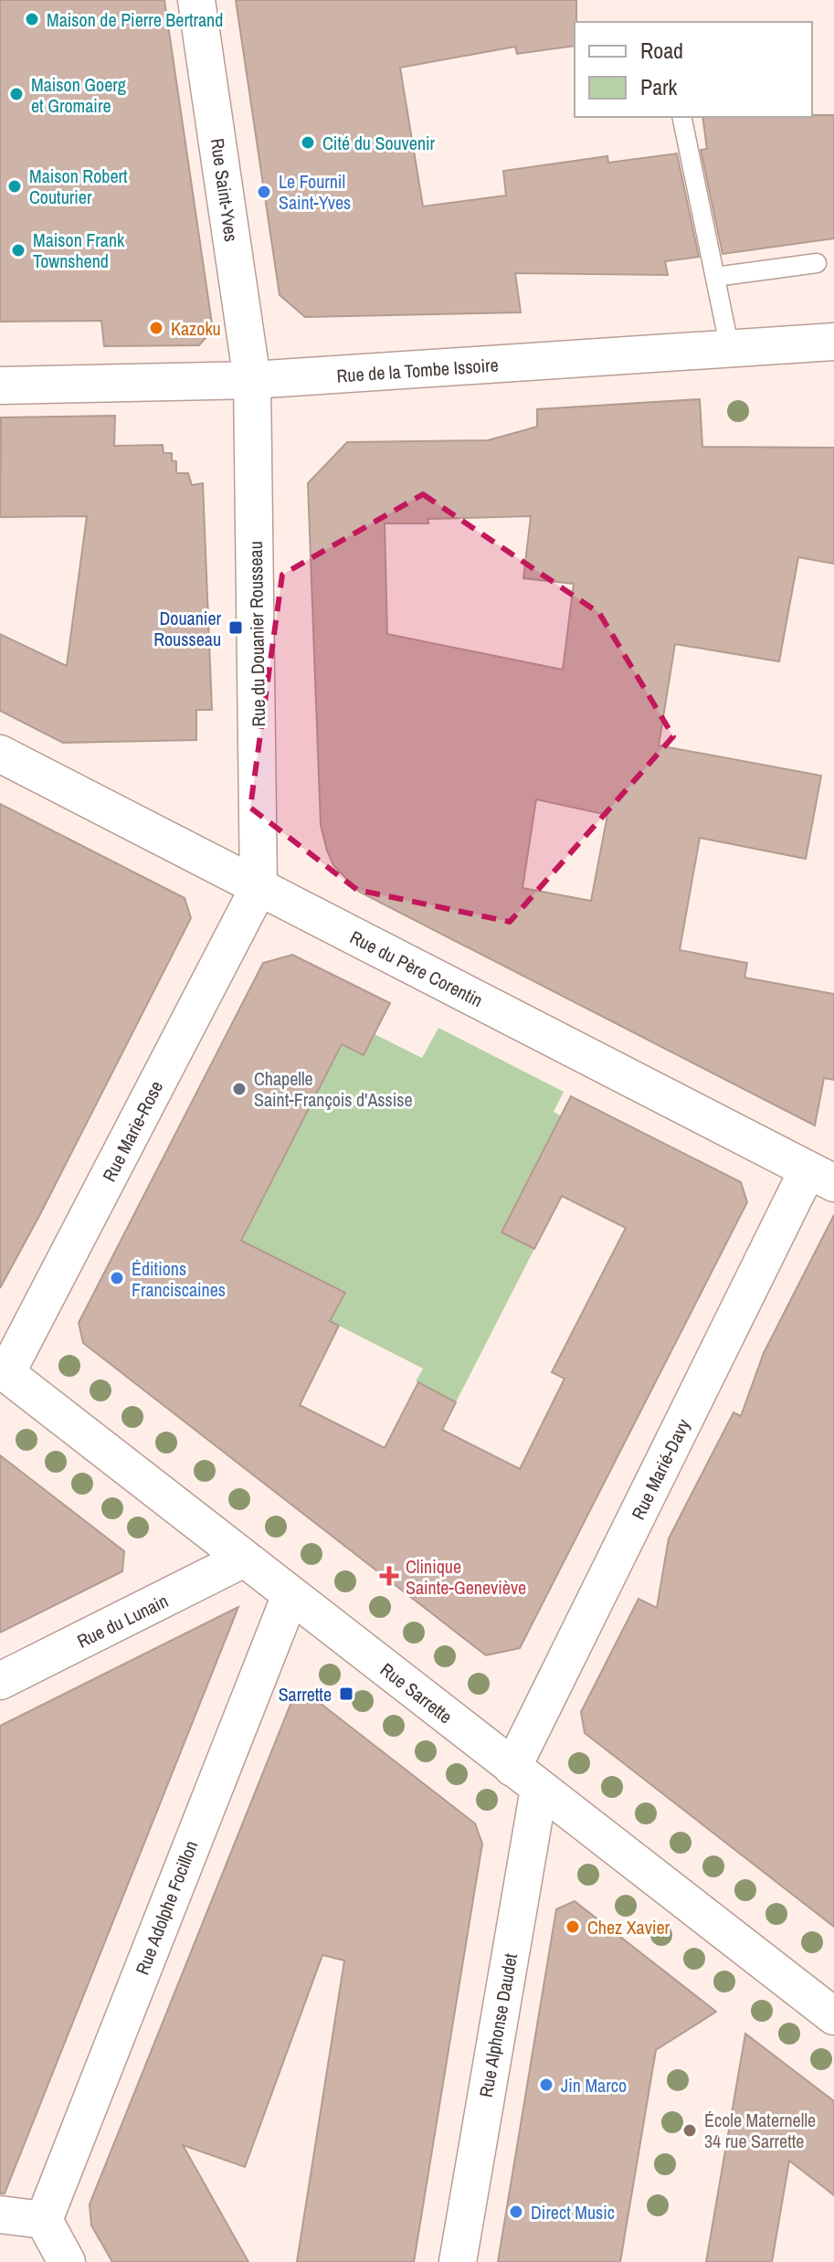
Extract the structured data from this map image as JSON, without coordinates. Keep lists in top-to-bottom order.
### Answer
{
  "streets": {
    "street": [
      "Rue Saint-Yves",
      "Rue de la Tombe Issoire",
      "Rue du Douanier Rousseau",
      "Rue du Père Corentin",
      "Rue Marie-Rose",
      "Rue Marié-Davy",
      "Rue du Lunain",
      "Rue Sarrette",
      "Rue Adolphe Focillon",
      "Rue Alphonse Daudet"
    ]
  },
  "crossings": [
    ["Rue Saint-Yves", "Rue de la Tombe Issoire"],
    ["Rue Saint-Yves", "Rue du Douanier Rousseau"],
    ["Rue de la Tombe Issoire", "Rue du Douanier Rousseau"],
    ["Rue du Douanier Rousseau", "Rue du Père Corentin"],
    ["Rue du Douanier Rousseau", "Rue Marie-Rose"],
    ["Rue du Père Corentin", "Rue Marie-Rose"],
    ["Rue du Père Corentin", "Rue Marié-Davy"],
    ["Rue Marie-Rose", "Rue Sarrette"],
    ["Rue Marié-Davy", "Rue Sarrette"],
    ["Rue Marié-Davy", "Rue Alphonse Daudet"],
    ["Rue du Lunain", "Rue Sarrette"],
    ["Rue Sarrette", "Rue Adolphe Focillon"],
    ["Rue Sarrette", "Rue Alphonse Daudet"]
  ],
  "places": {
    "other": [
      "Maison de Pierre Bertrand",
      "Maison Goerg et Gromaire",
      "Cité du Souvenir",
      "Maison Robert Couturier",
      "Le Fournil Saint-Yves",
      "Maison Frank Townshend",
      "Kazoku",
      "Chapelle Saint-François d'Assise",
      "Éditions Franciscaines",
      "Chez Xavier",
      "Jin Marco",
      "École Maternelle 34 rue Sarrette",
      "Direct Music"
    ],
    "transit": ["Douanier Rousseau", "Sarrette"],
    "health": ["Clinique Sainte-Geneviève"]
  },
  "legend": ["Road", "Park"]
}
